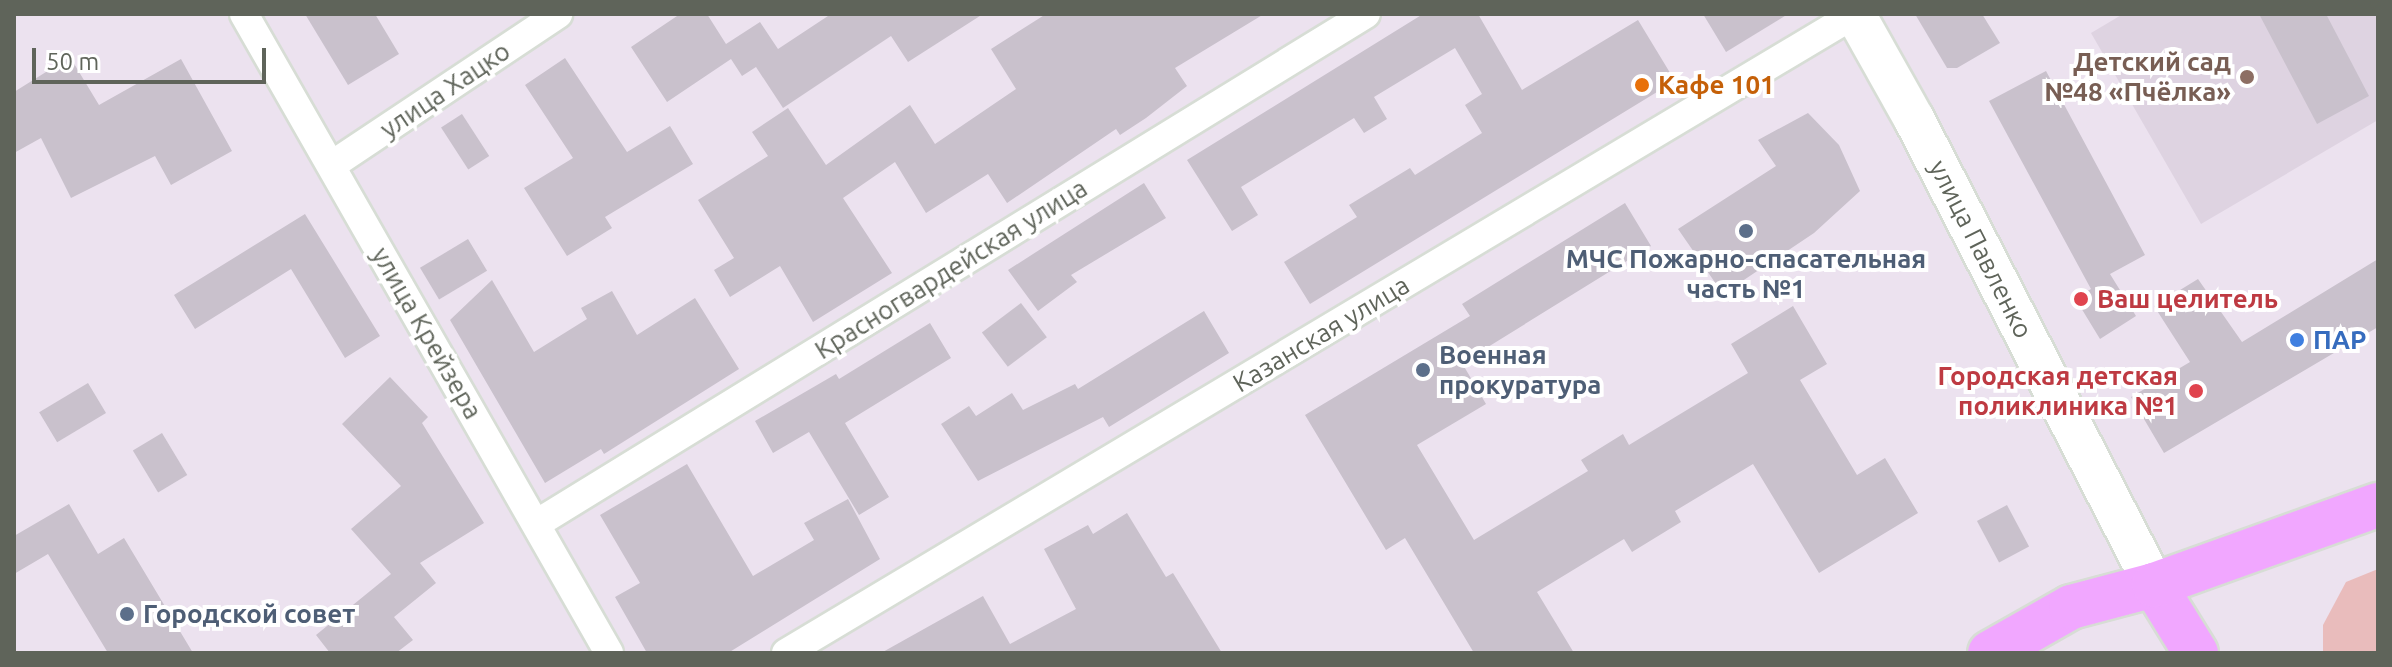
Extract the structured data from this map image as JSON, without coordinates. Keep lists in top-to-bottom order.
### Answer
{
  "streets": {
    "main road": ["улица Павленко"],
    "street": [
      "улица Хацко",
      "Красногвардейская улица",
      "улица Крейзера",
      "Казанская улица"
    ]
  },
  "crossings": [
    ["улица Хацко", "улица Крейзера"],
    ["улица Павленко", "Казанская улица"],
    ["Красногвардейская улица", "улица Крейзера"]
  ],
  "places": [
    "Детский сад №48 «Пчёлка»",
    "Кафе 101",
    "МЧС Пожарно-спасательная часть №1",
    "Ваш целитель",
    "ПАР",
    "Военная прокуратура",
    "Городская детская поликлиника №1",
    "Городской совет"
  ],
  "scale_bar": "50 m"
}
